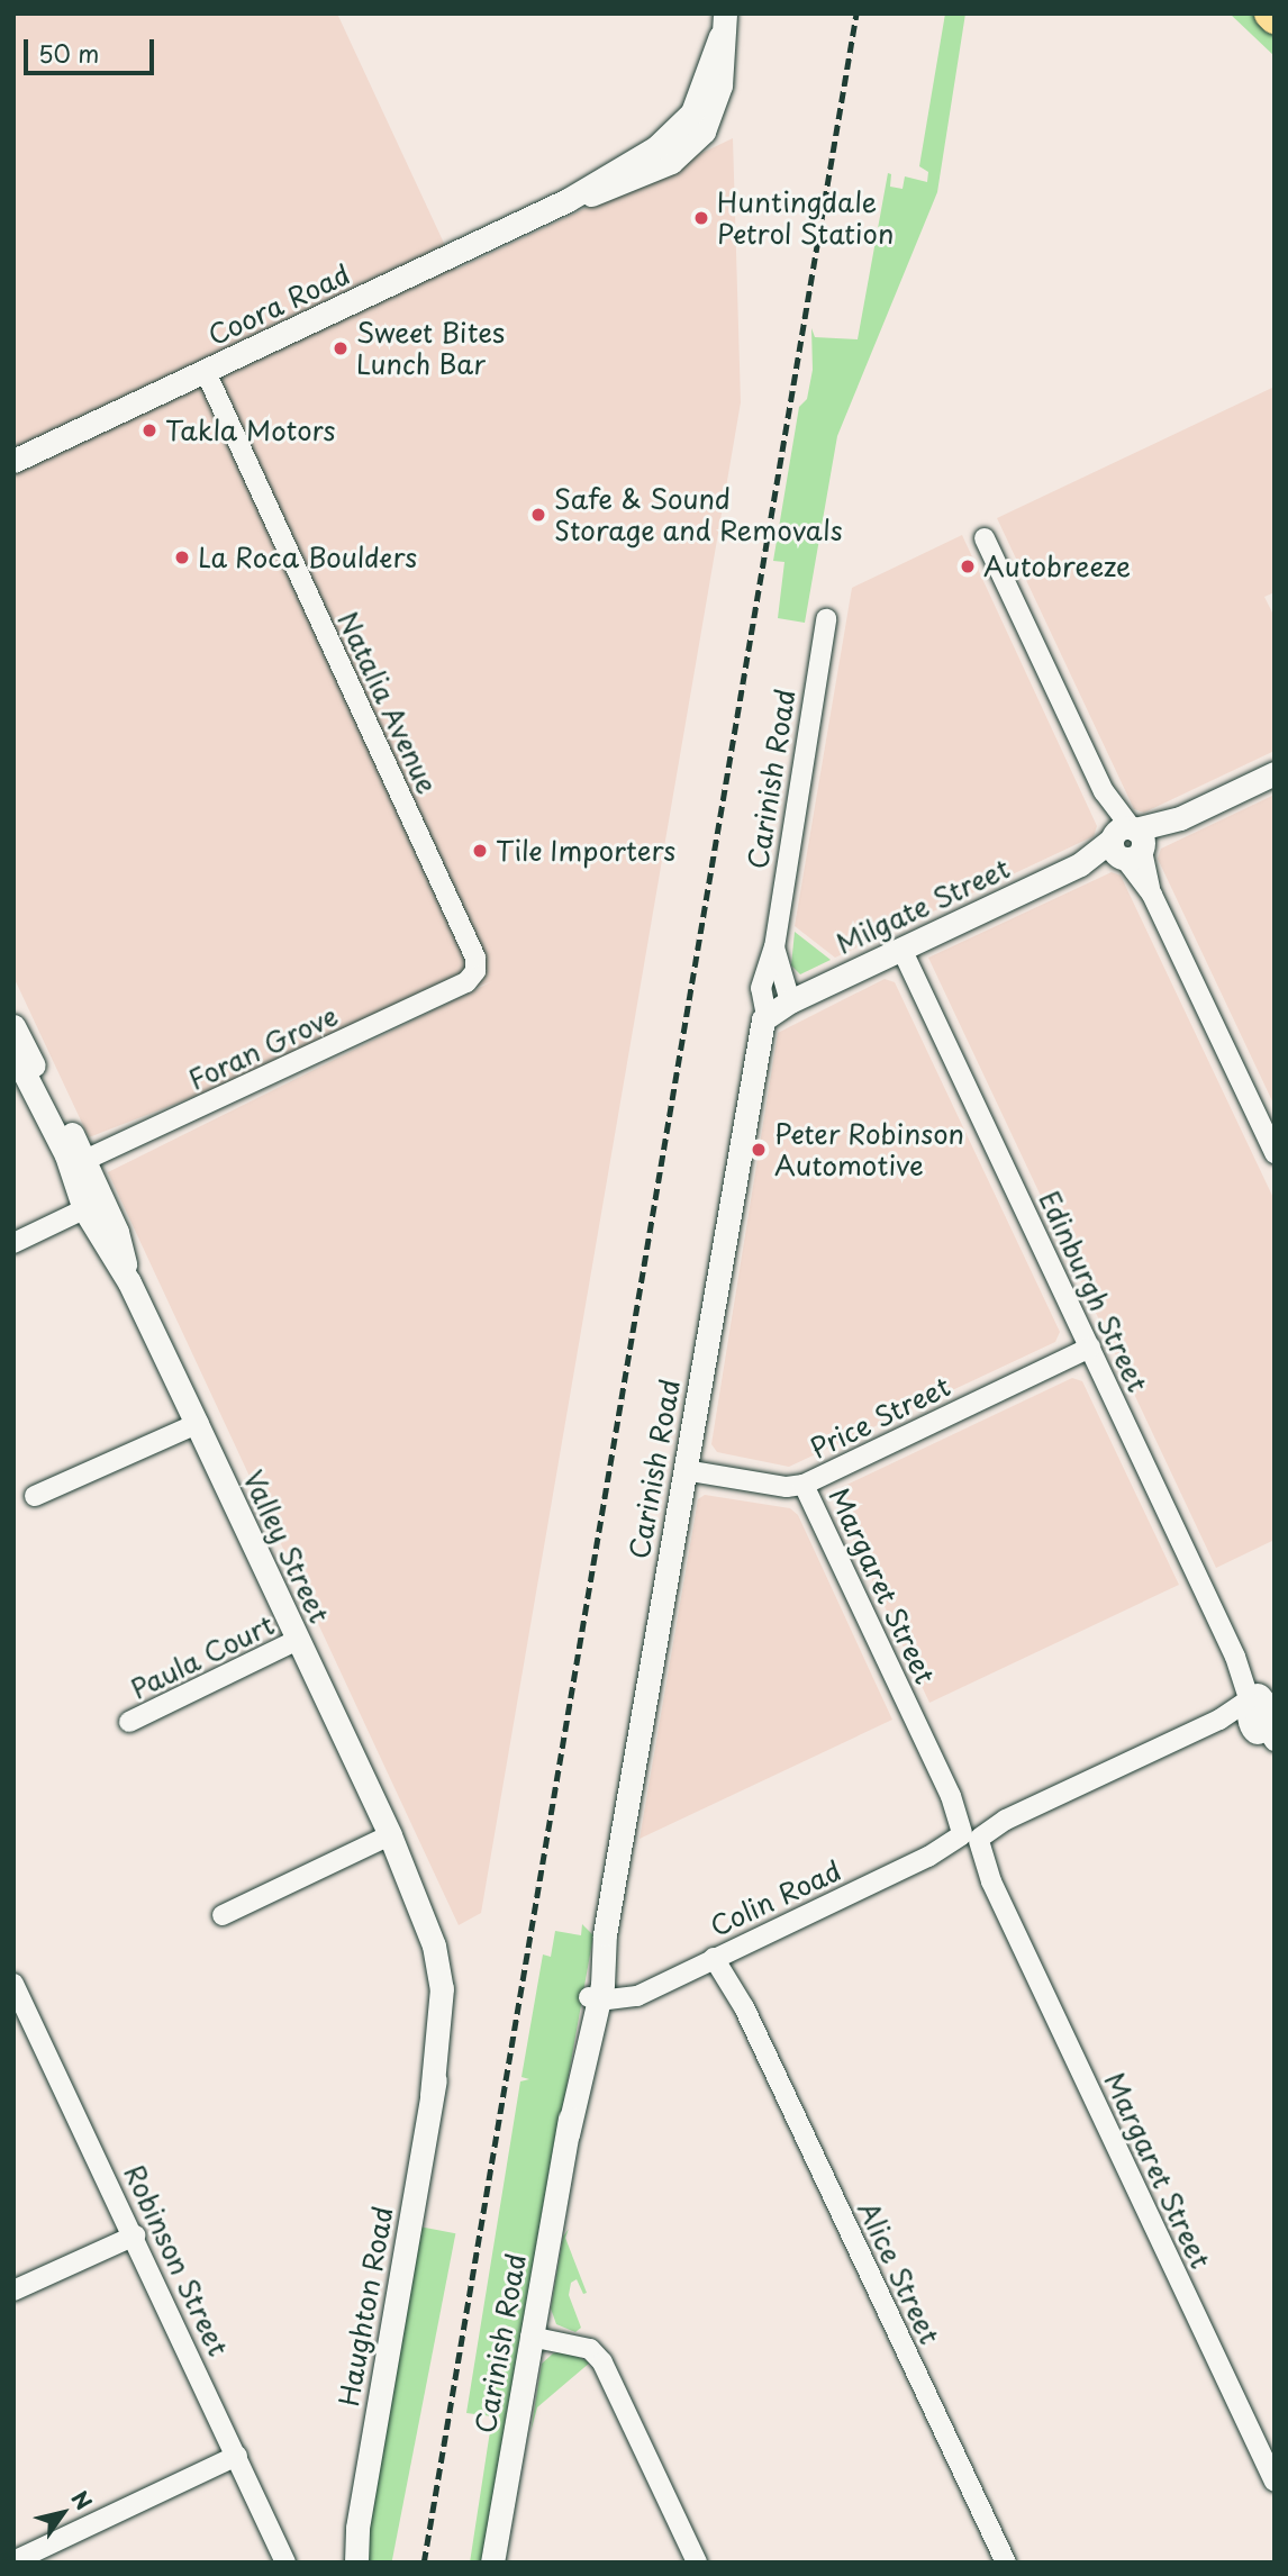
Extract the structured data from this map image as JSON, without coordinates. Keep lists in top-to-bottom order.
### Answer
{
  "streets": {
    "street": [
      "Coora Road",
      "Natalia Avenue",
      "Carinish Road",
      "Milgate Street",
      "Foran Grove",
      "Edinburgh Street",
      "Price Street",
      "Valley Street",
      "Margaret Street",
      "Paula Court",
      "Colin Road",
      "Robinson Street",
      "Alice Street",
      "Haughton Road"
    ]
  },
  "crossings": [
    ["Coora Road", "Natalia Avenue"],
    ["Natalia Avenue", "Foran Grove"],
    ["Carinish Road", "Milgate Street"],
    ["Carinish Road", "Price Street"],
    ["Carinish Road", "Colin Road"],
    ["Milgate Street", "Edinburgh Street"],
    ["Foran Grove", "Valley Street"],
    ["Edinburgh Street", "Price Street"],
    ["Edinburgh Street", "Colin Road"],
    ["Price Street", "Margaret Street"],
    ["Valley Street", "Paula Court"],
    ["Valley Street", "Haughton Road"],
    ["Margaret Street", "Colin Road"],
    ["Colin Road", "Alice Street"]
  ],
  "places": [
    "Huntingdale Petrol Station",
    "Sweet Bites Lunch Bar",
    "Takla Motors",
    "Safe & Sound Storage and Removals",
    "La Roca Boulders",
    "Autobreeze",
    "Tile Importers",
    "Peter Robinson Automotive"
  ],
  "scale_bar": "50 m",
  "north": "top right"
}
